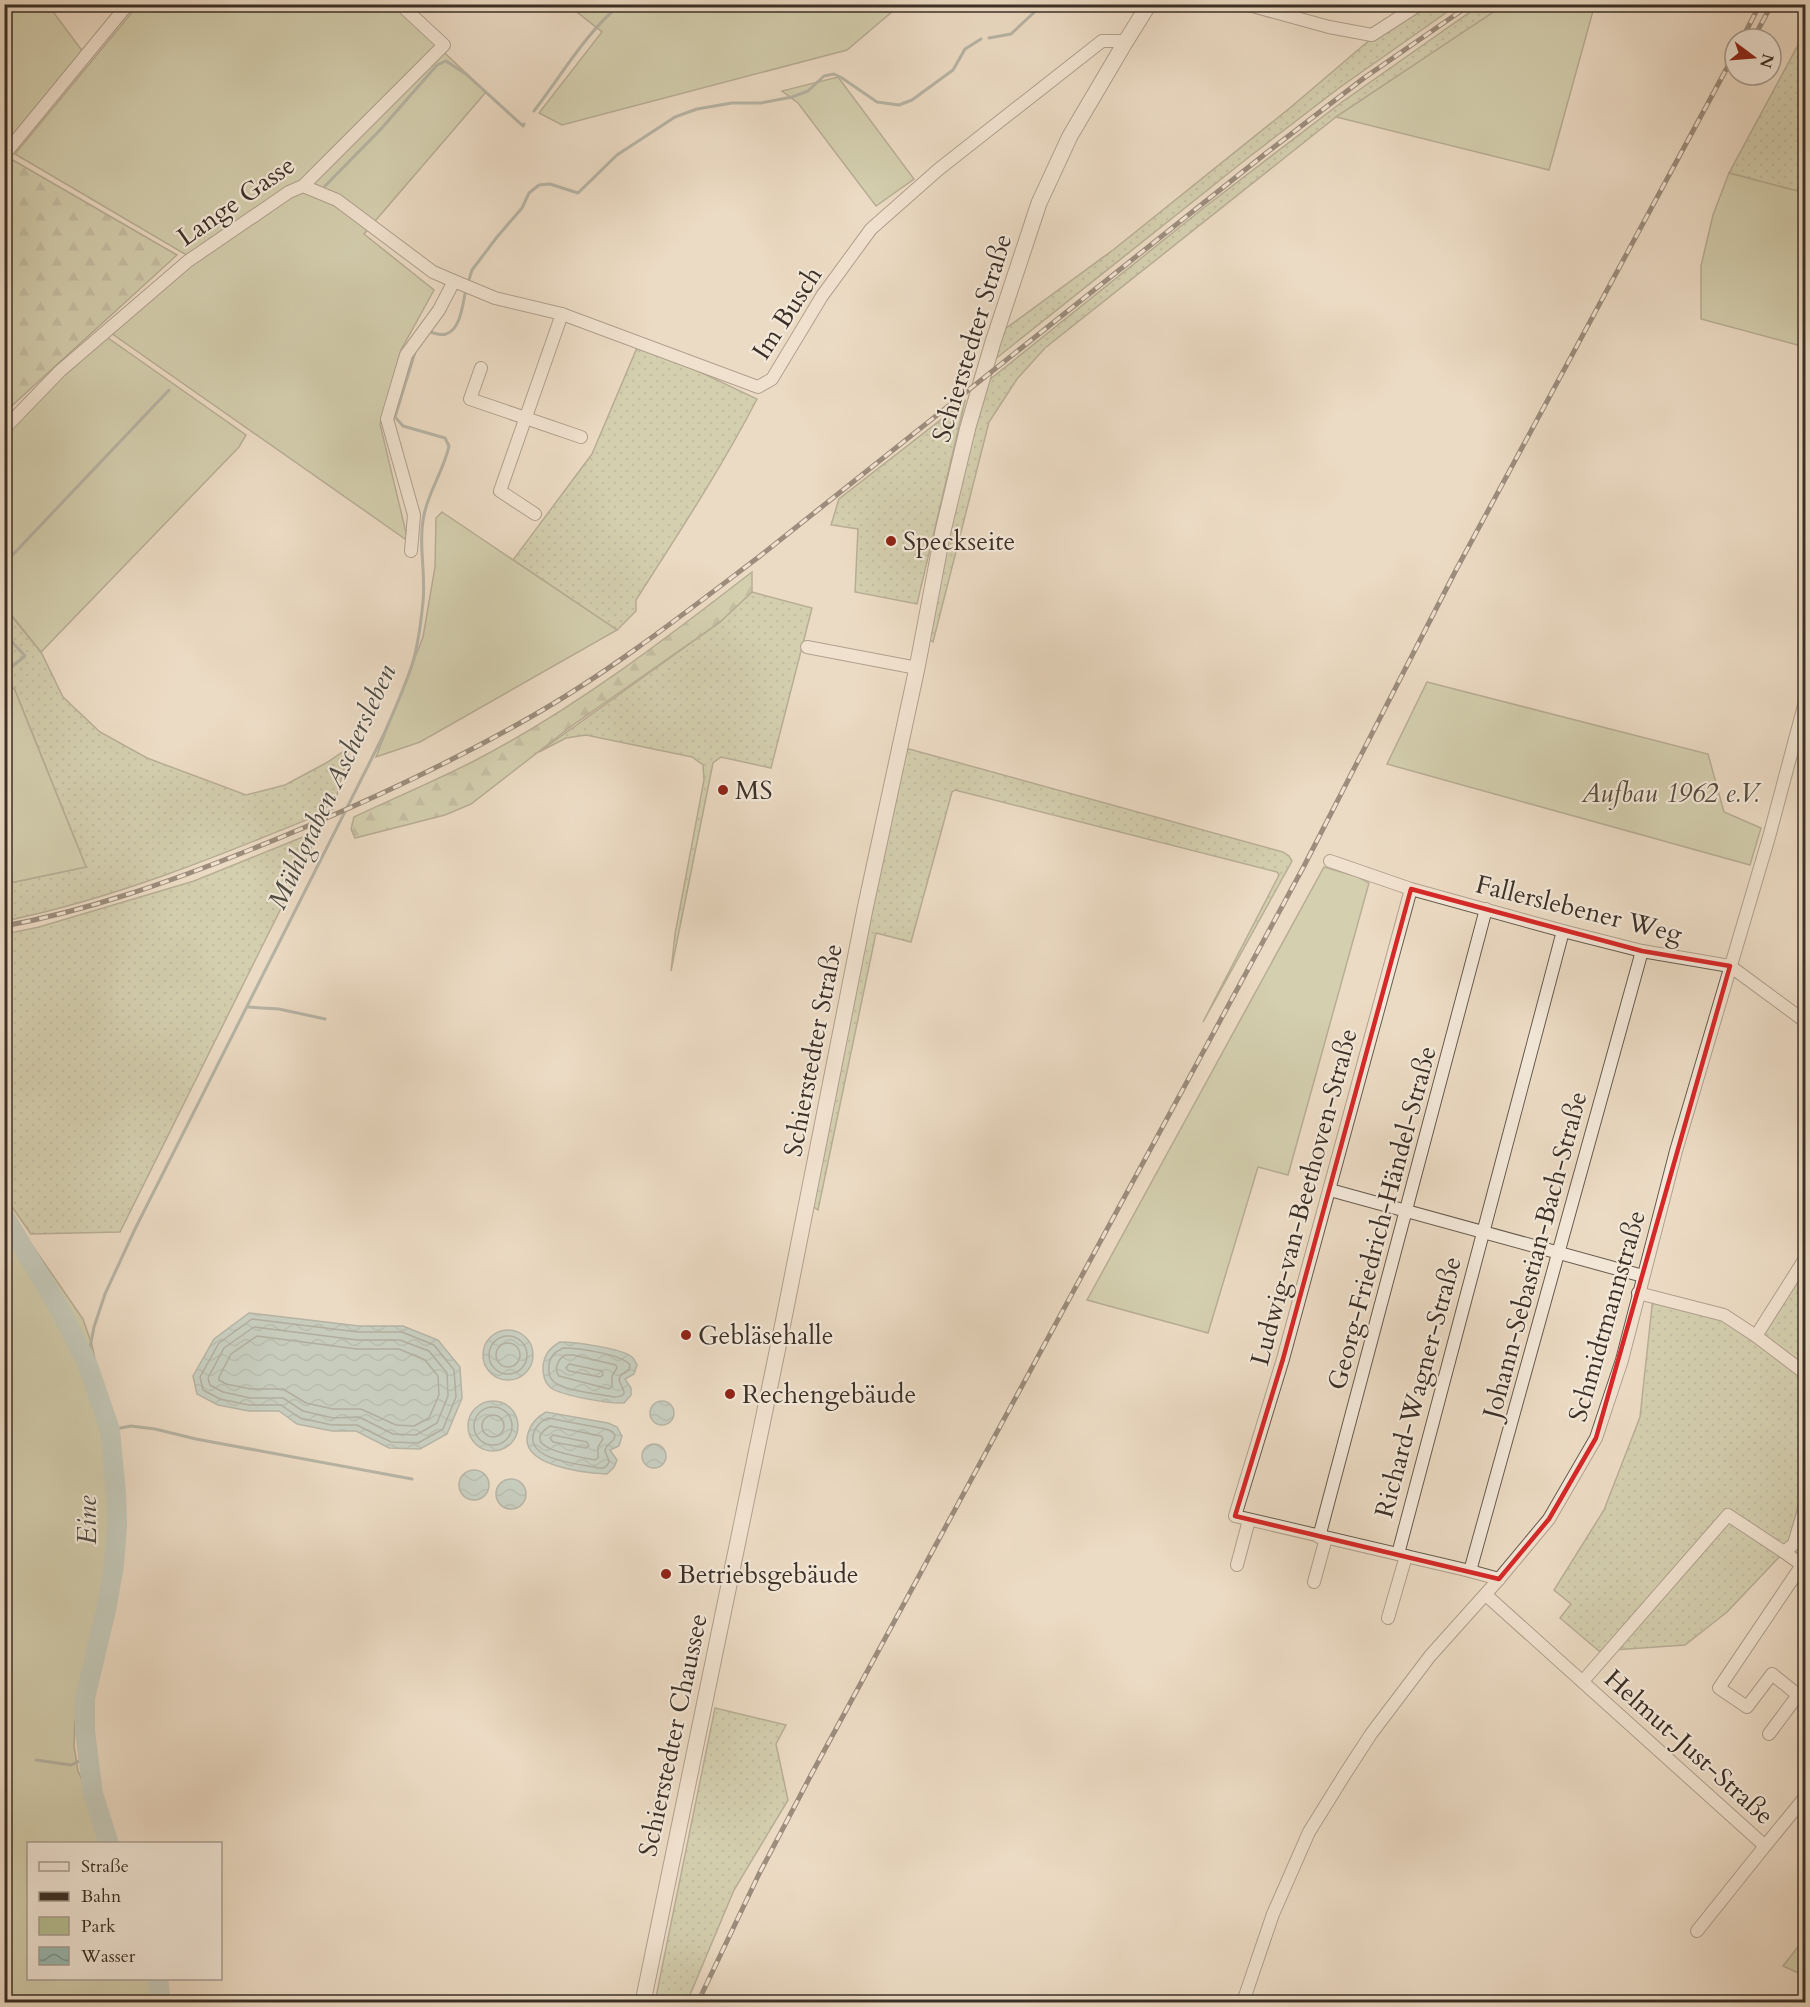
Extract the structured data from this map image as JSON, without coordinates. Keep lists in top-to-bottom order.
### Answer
{
  "streets": {
    "street": [
      "Lange Gasse",
      "Im Busch",
      "Schierstedter Straße",
      "Fallerslebener Weg",
      "Ludwig-van-Beethoven-Straße",
      "Georg-Friedrich-Händel-Straße",
      "Johann-Sebastian-Bach-Straße",
      "Schmidtmannstraße",
      "Richard-Wagner-Straße",
      "Schierstedter Chaussee",
      "Helmut-Just-Straße"
    ]
  },
  "crossings": [
    ["Lange Gasse", "Im Busch"],
    ["Im Busch", "Schierstedter Straße"],
    ["Schierstedter Straße", "Schierstedter Chaussee"],
    ["Fallerslebener Weg", "Ludwig-van-Beethoven-Straße"],
    ["Fallerslebener Weg", "Georg-Friedrich-Händel-Straße"],
    ["Fallerslebener Weg", "Johann-Sebastian-Bach-Straße"],
    ["Fallerslebener Weg", "Schmidtmannstraße"],
    ["Fallerslebener Weg", "Richard-Wagner-Straße"],
    ["Ludwig-van-Beethoven-Straße", "Richard-Wagner-Straße"],
    ["Georg-Friedrich-Händel-Straße", "Richard-Wagner-Straße"],
    ["Johann-Sebastian-Bach-Straße", "Richard-Wagner-Straße"],
    ["Schmidtmannstraße", "Richard-Wagner-Straße"],
    ["Schmidtmannstraße", "Helmut-Just-Straße"]
  ],
  "water": ["Mühlgraben Aschersleben", "Eine"],
  "parks": ["Aufbau 1962 e.V."],
  "places": [
    "Speckseite",
    "MS",
    "Gebläsehalle",
    "Rechengebäude",
    "Betriebsgebäude"
  ],
  "legend": [
    "Straße",
    "Bahn",
    "Park",
    "Wasser"
  ],
  "north": "right"
}
